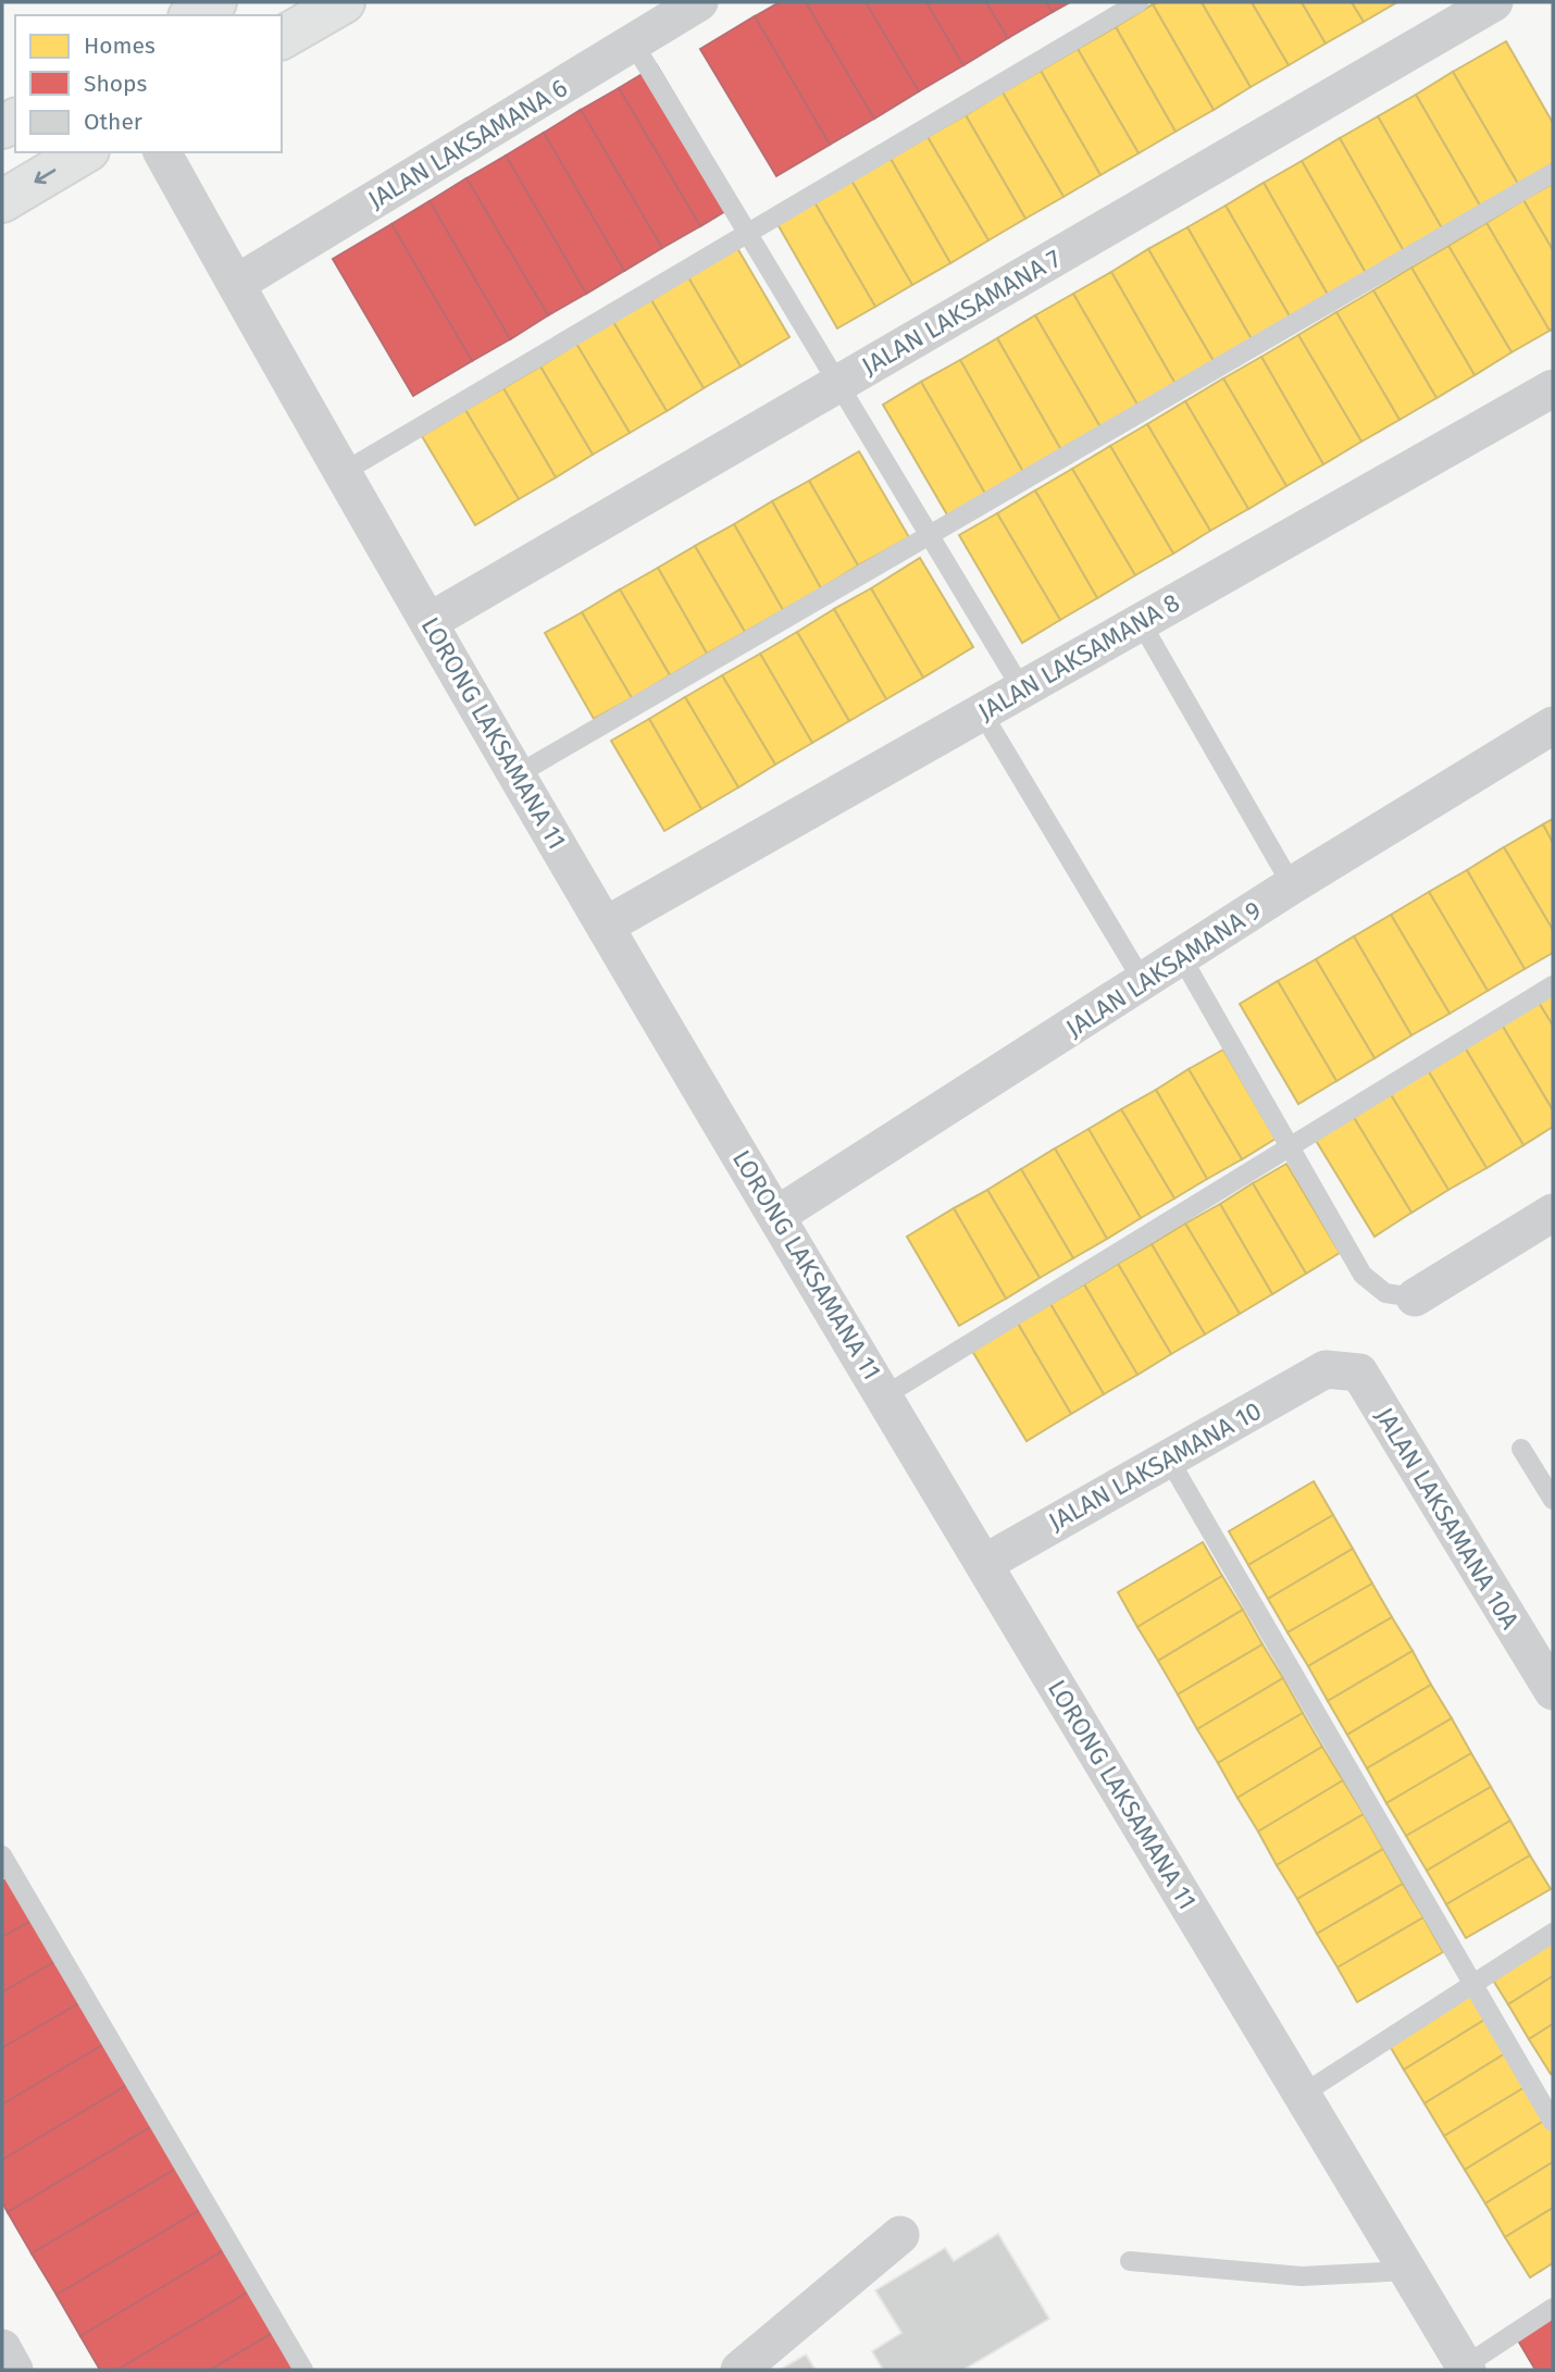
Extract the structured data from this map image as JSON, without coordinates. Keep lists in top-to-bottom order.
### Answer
{
  "streets": {
    "street": [
      "JALAN LAKSAMANA 6",
      "JALAN LAKSAMANA 7",
      "JALAN LAKSAMANA 8",
      "LORONG LAKSAMANA 11",
      "JALAN LAKSAMANA 9",
      "JALAN LAKSAMANA 10",
      "JALAN LAKSAMANA 10A"
    ]
  },
  "crossings": [
    ["JALAN LAKSAMANA 6", "LORONG LAKSAMANA 11"],
    ["JALAN LAKSAMANA 7", "LORONG LAKSAMANA 11"],
    ["JALAN LAKSAMANA 8", "LORONG LAKSAMANA 11"],
    ["LORONG LAKSAMANA 11", "JALAN LAKSAMANA 9"],
    ["LORONG LAKSAMANA 11", "JALAN LAKSAMANA 10"],
    ["JALAN LAKSAMANA 10", "JALAN LAKSAMANA 10A"]
  ],
  "legend": ["Homes", "Shops", "Other"]
}
